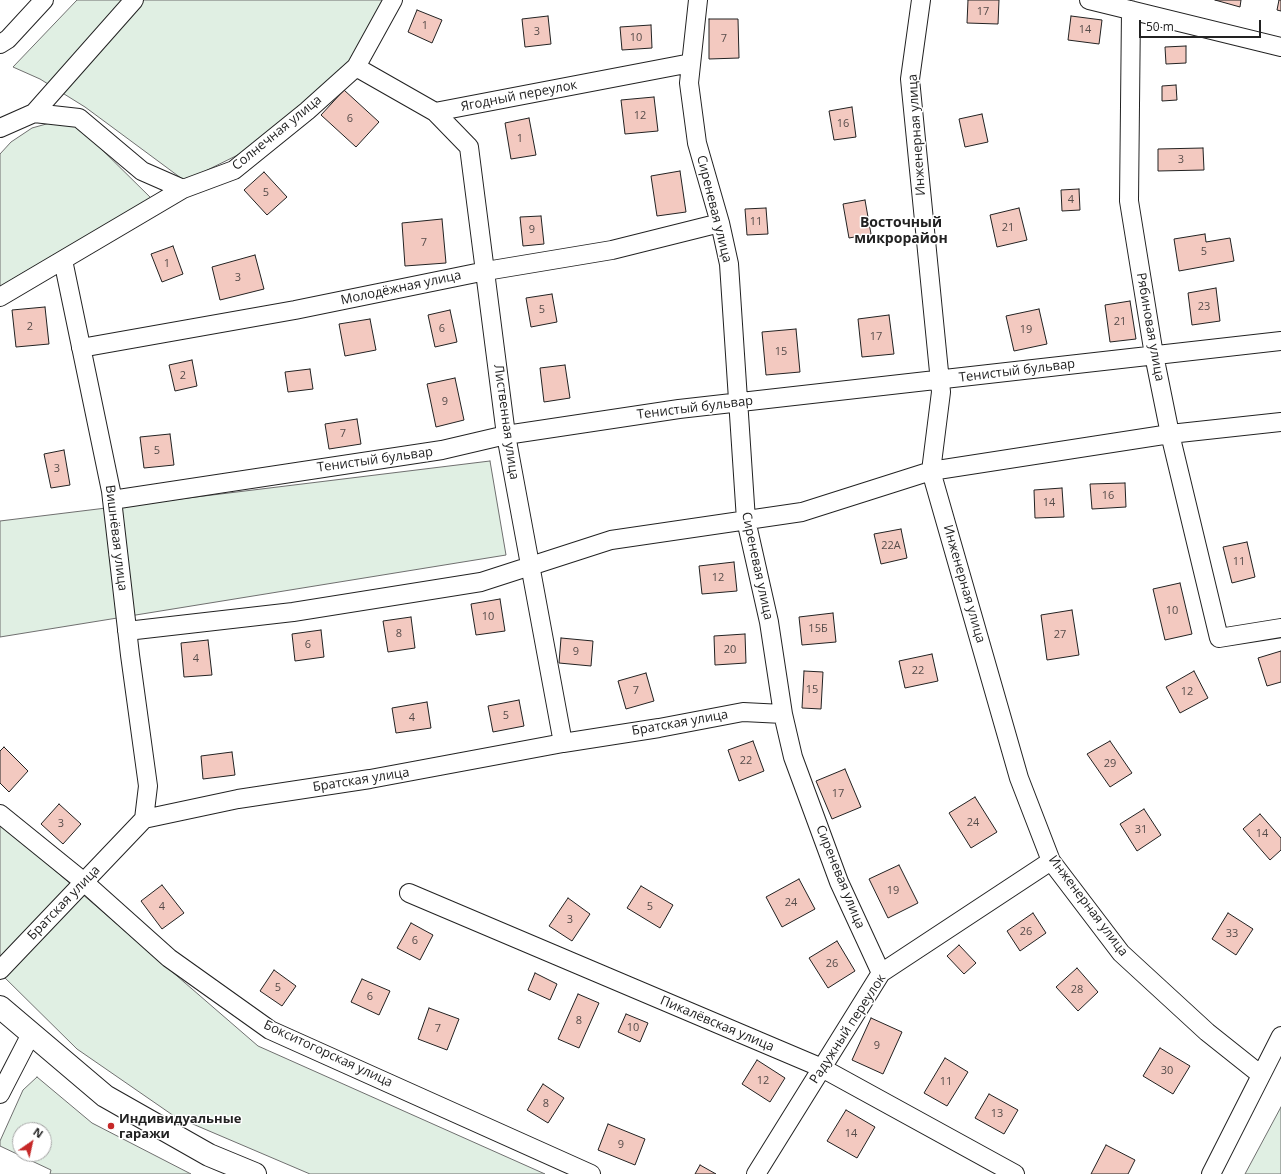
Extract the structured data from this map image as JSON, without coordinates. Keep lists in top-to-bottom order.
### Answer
{
  "streets": {
    "street": [
      "Ягодный переулок",
      "Солнечная улица",
      "Инженерная улица",
      "Сиреневая улица",
      "Молодёжная улица",
      "Рябиновая улица",
      "Тенистый бульвар",
      "Лиственная улица",
      "Вишнёвая улица",
      "Братская улица",
      "Пикалёвская улица",
      "Радужный переулок",
      "Бокситогорская улица"
    ]
  },
  "crossings": [
    ["Ягодный переулок", "Сиреневая улица"],
    ["Ягодный переулок", "Лиственная улица"],
    ["Солнечная улица", "Вишнёвая улица"],
    ["Инженерная улица", "Тенистый бульвар"],
    ["Инженерная улица", "Радужный переулок"],
    ["Сиреневая улица", "Молодёжная улица"],
    ["Сиреневая улица", "Тенистый бульвар"],
    ["Сиреневая улица", "Братская улица"],
    ["Сиреневая улица", "Радужный переулок"],
    ["Молодёжная улица", "Лиственная улица"],
    ["Молодёжная улица", "Вишнёвая улица"],
    ["Рябиновая улица", "Тенистый бульвар"],
    ["Тенистый бульвар", "Лиственная улица"],
    ["Тенистый бульвар", "Вишнёвая улица"],
    ["Лиственная улица", "Братская улица"],
    ["Вишнёвая улица", "Братская улица"],
    ["Братская улица", "Бокситогорская улица"],
    ["Пикалёвская улица", "Радужный переулок"]
  ],
  "districts": ["Восточный микрорайон"],
  "places": ["Индивидуальные гаражи"],
  "house_numbers": [
    "17",
    "1",
    "14",
    "3",
    "10",
    "7",
    "12",
    "6",
    "16",
    "1",
    "3",
    "5",
    "4",
    "11",
    "21",
    "9",
    "7",
    "5",
    "1",
    "3",
    "23",
    "5",
    "21",
    "2",
    "6",
    "19",
    "17",
    "15",
    "2",
    "9",
    "7",
    "5",
    "3",
    "16",
    "14",
    "22А",
    "11",
    "12",
    "10",
    "10",
    "15Б",
    "8",
    "27",
    "6",
    "20",
    "9",
    "4",
    "22",
    "15",
    "7",
    "12",
    "5",
    "4",
    "22",
    "29",
    "17",
    "24",
    "3",
    "31",
    "14",
    "19",
    "24",
    "4",
    "5",
    "3",
    "26",
    "33",
    "6",
    "26",
    "5",
    "28",
    "6",
    "8",
    "10",
    "7",
    "9",
    "30",
    "12",
    "11",
    "8",
    "13",
    "14",
    "9"
  ],
  "scale_bar": "50 m",
  "north": "top right"
}
